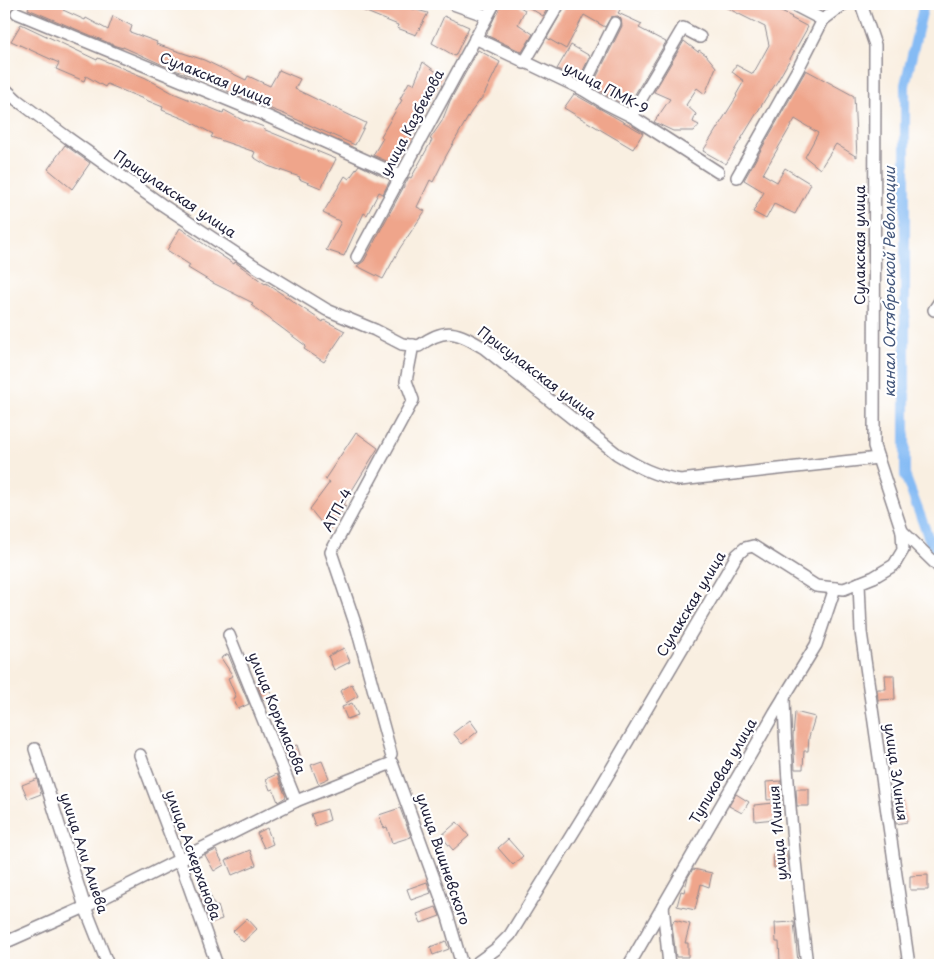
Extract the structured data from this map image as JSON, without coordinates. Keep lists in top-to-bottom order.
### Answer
{
  "streets": {
    "street": [
      "Сулакская улица",
      "улица ПМК-9",
      "улица Казбекова",
      "Присулакская улица",
      "АТП-4",
      "улица Коркмасова",
      "Тупиковая улица",
      "улица 3Линия",
      "улица 1Линия",
      "улица Али Алиева",
      "улица Аскерханова",
      "улица Вишневского"
    ]
  },
  "crossings": [
    ["Сулакская улица", "улица Казбекова"],
    ["Сулакская улица", "Присулакская улица"],
    ["Сулакская улица", "Тупиковая улица"],
    ["Сулакская улица", "улица 3Линия"],
    ["улица ПМК-9", "улица Казбекова"],
    ["Присулакская улица", "АТП-4"],
    ["АТП-4", "улица Вишневского"],
    ["Тупиковая улица", "улица 1Линия"]
  ],
  "water": ["канал Октябрьской Революции"]
}
